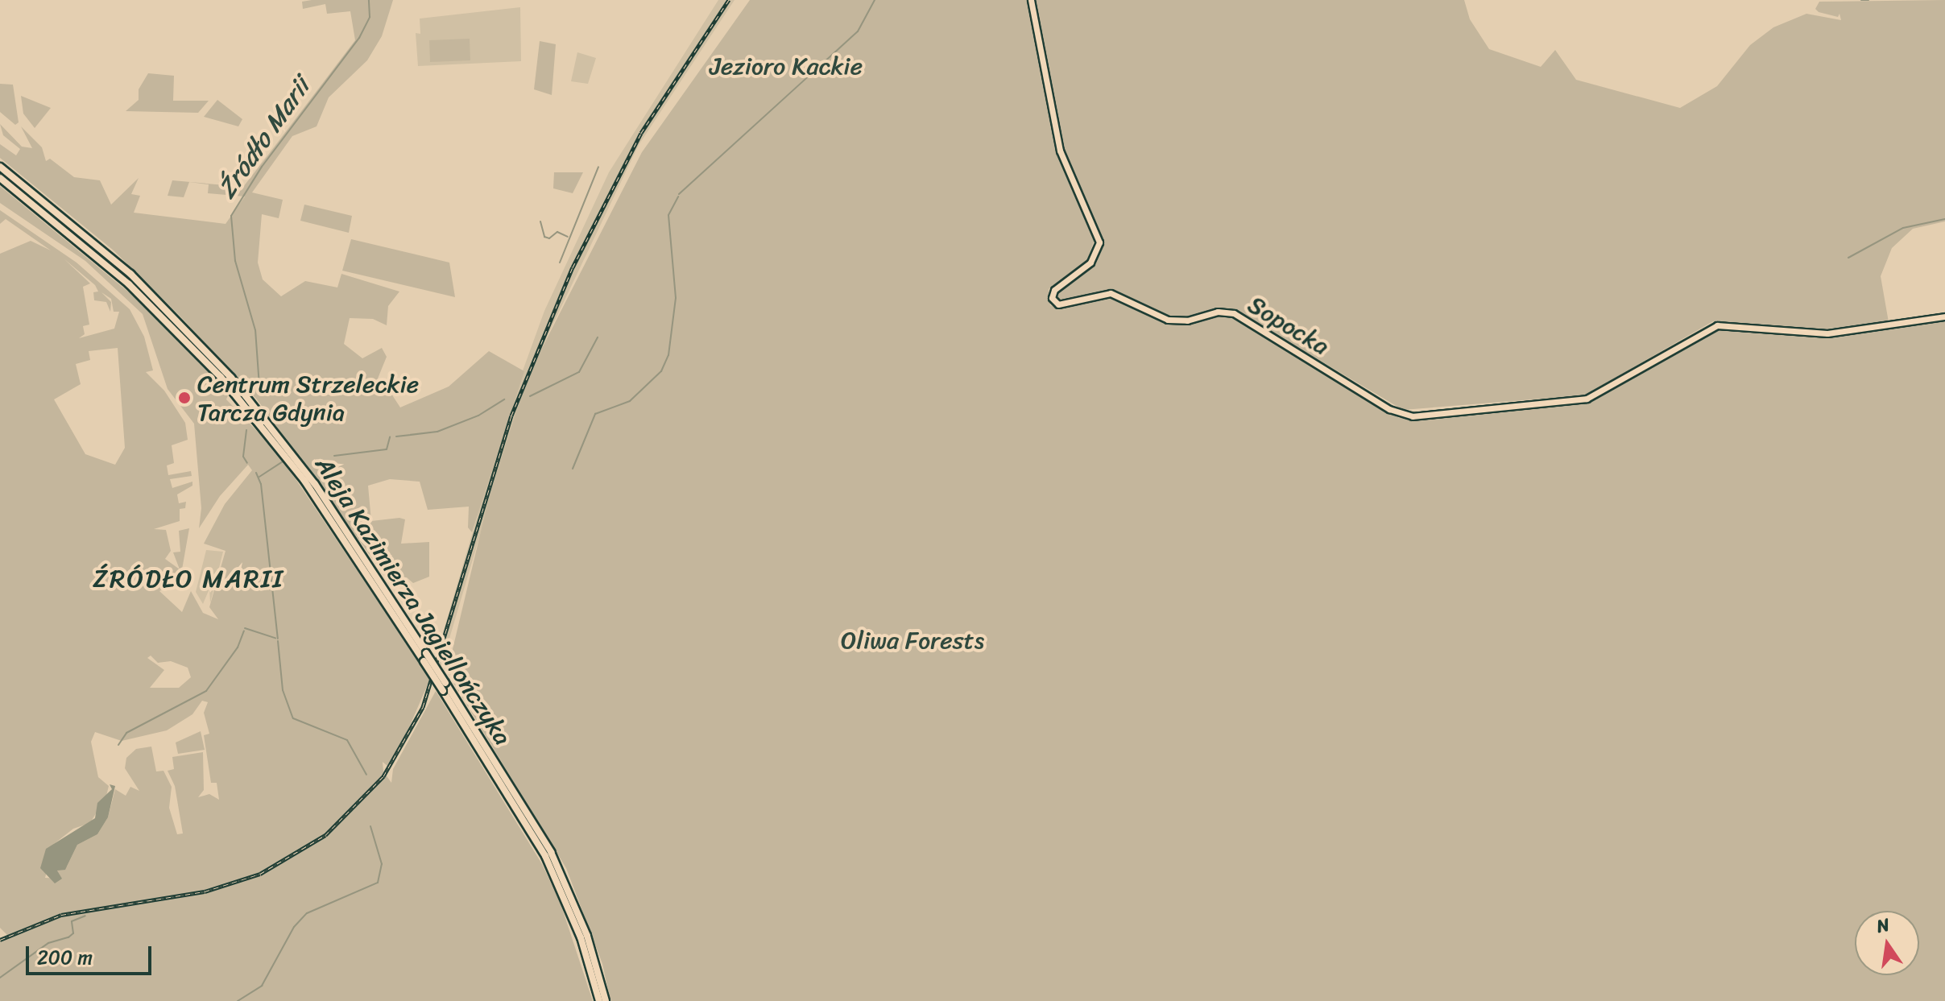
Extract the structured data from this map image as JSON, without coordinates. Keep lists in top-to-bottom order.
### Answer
{
  "streets": {
    "highway": ["Aleja Kazimierza Jagiellończyka"],
    "main road": ["Sopocka"]
  },
  "districts": ["ŹRÓDŁO MARII"],
  "water": ["Źródło Marii"],
  "parks": ["Jezioro Kackie", "Oliwa Forests"],
  "places": ["Centrum Strzeleckie Tarcza Gdynia"],
  "scale_bar": "200 m",
  "north": "top"
}
